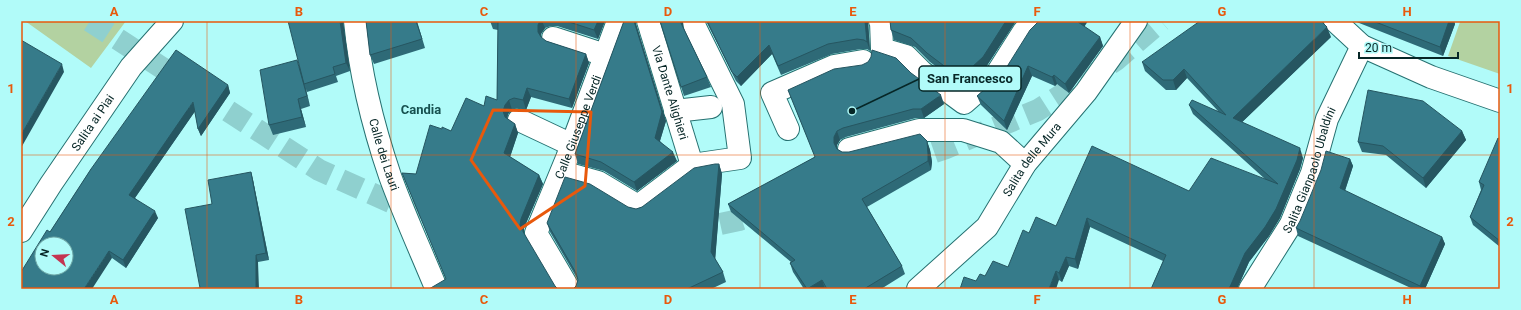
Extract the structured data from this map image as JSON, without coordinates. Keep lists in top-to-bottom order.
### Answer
{
  "streets": {
    "street": [
      "Via Dante Alighieri",
      "Salita ai Piai",
      "Calle Giuseppe Verdi",
      "Calle dei Lauri",
      "Salita delle Mura",
      "Salita Gianpaolo Ubaldini"
    ]
  },
  "districts": ["Candia"],
  "places": ["San Francesco"],
  "scale_bar": "20 m",
  "north": "left",
  "grid": {
    "columns": [
      "A",
      "B",
      "C",
      "D",
      "E",
      "F",
      "G",
      "H"
    ],
    "rows": ["1", "2"]
  }
}
